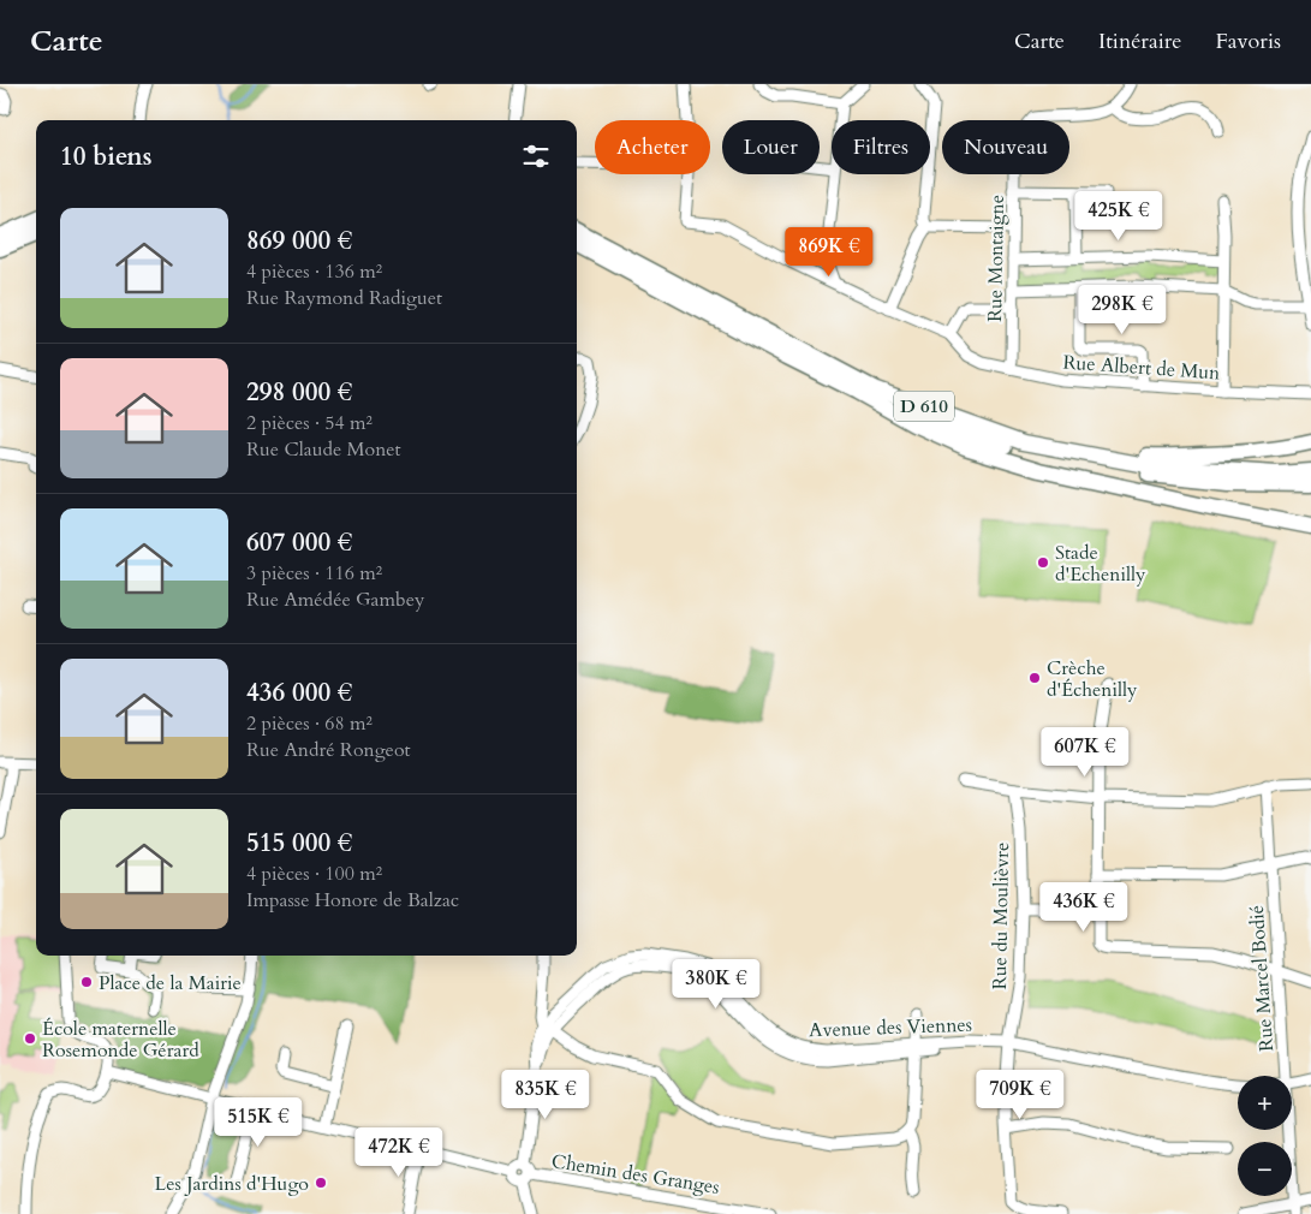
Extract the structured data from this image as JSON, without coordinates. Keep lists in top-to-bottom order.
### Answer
{
  "streets": {
    "highway": ["D 610"],
    "street": [
      "Rue Montaigne",
      "Rue Albert de Mun",
      "Rue du Moulièvre",
      "Rue Marcel Bodié",
      "Avenue des Viennes",
      "Chemin des Granges"
    ]
  },
  "crossings": [
    ["Rue Montaigne", "Rue Albert de Mun"],
    ["Rue du Moulièvre", "Avenue des Viennes"],
    ["Avenue des Viennes", "Chemin des Granges"]
  ],
  "places": [
    "Stade d'Echenilly",
    "Crèche d'Échenilly",
    "Place de la Mairie",
    "École maternelle Rosemonde Gérard",
    "Les Jardins d'Hugo"
  ],
  "page": {
    "header": "Carte",
    "nav": ["Carte", "Itinéraire", "Favoris"],
    "chip": [
      "Acheter",
      "Louer",
      "Filtres",
      "Nouveau"
    ],
    "heading": "10 biens",
    "price": [
      "425K €",
      "869K €",
      "298K €",
      "607K €",
      "436K €",
      "380K €",
      "835K €",
      "709K €",
      "515K €",
      "472K €"
    ],
    "list": [
      {
        "name": "869 000 €",
        "note": "4 pièces · 136 m² · Rue Raymond Radiguet"
      },
      {
        "name": "298 000 €",
        "note": "2 pièces · 54 m² · Rue Claude Monet"
      },
      {
        "name": "607 000 €",
        "note": "3 pièces · 116 m² · Rue Amédée Gambey"
      },
      {
        "name": "436 000 €",
        "note": "2 pièces · 68 m² · Rue André Rongeot"
      },
      {
        "name": "515 000 €",
        "note": "4 pièces · 100 m² · Impasse Honore de Balzac"
      }
    ],
    "map_buttons": ["+", "−"]
  }
}
